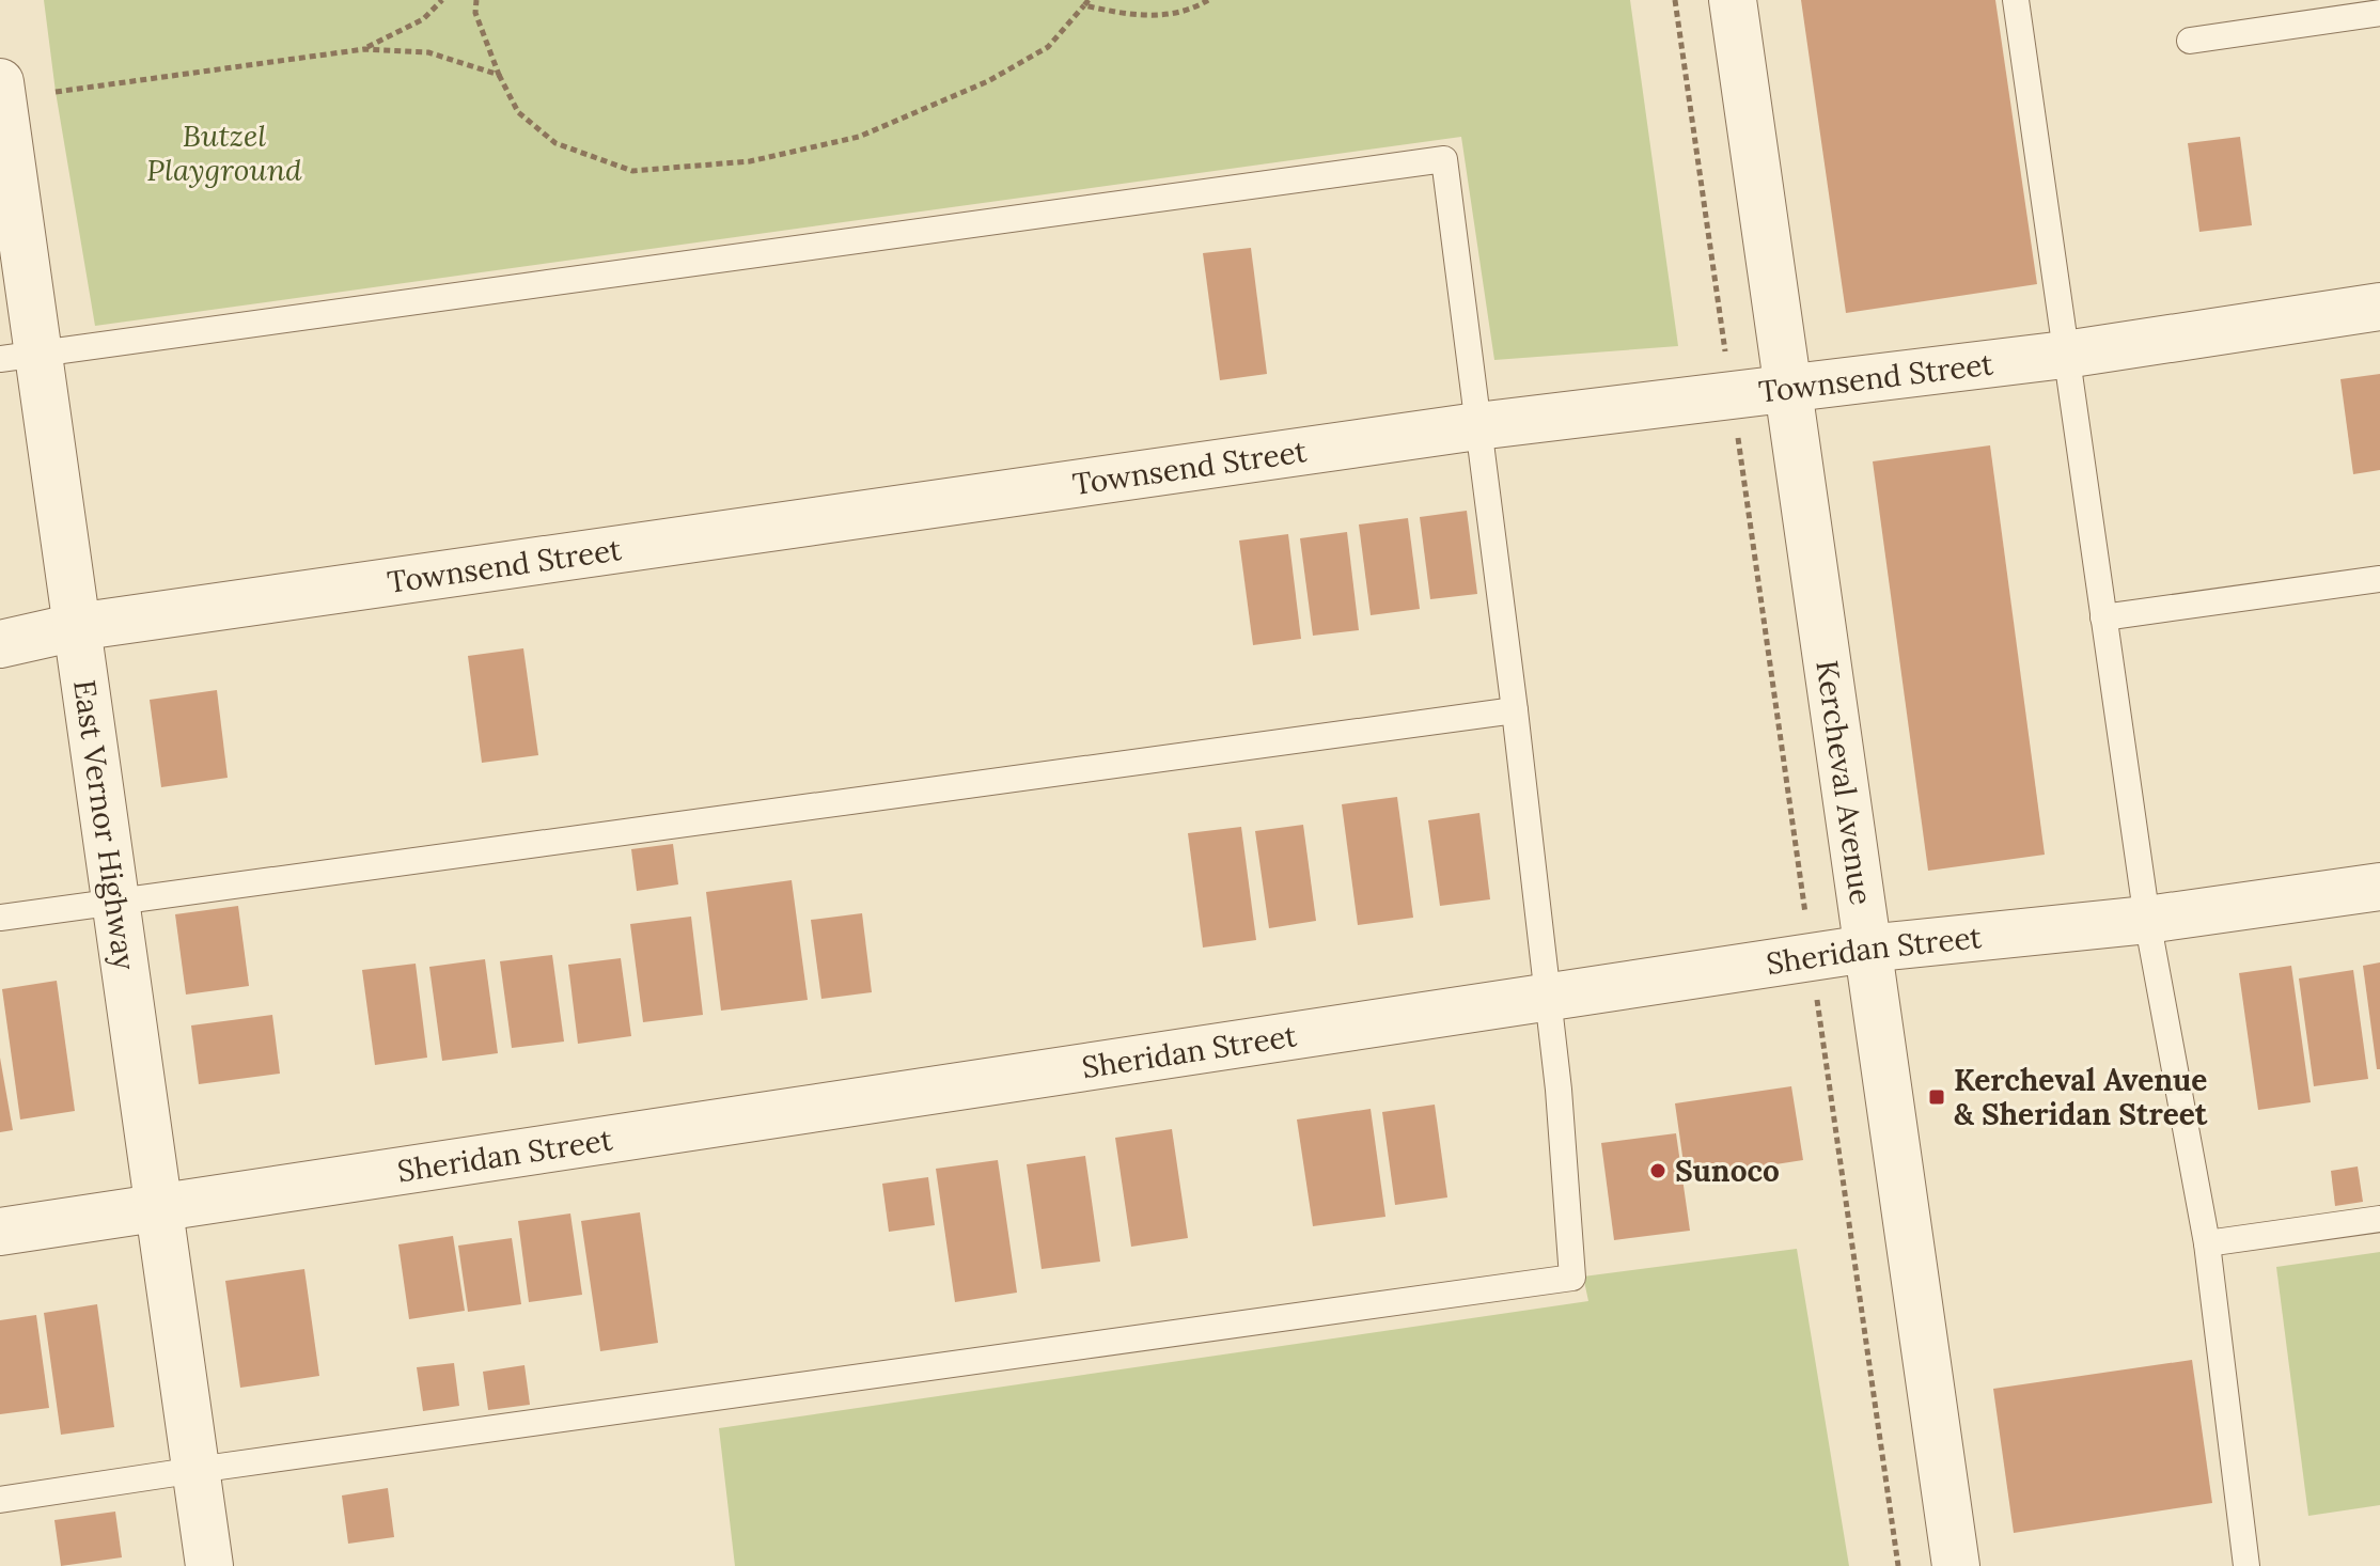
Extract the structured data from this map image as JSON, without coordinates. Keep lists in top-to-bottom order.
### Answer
{
  "streets": {
    "street": [
      "Townsend Street",
      "Kercheval Avenue",
      "East Vernor Highway",
      "Sheridan Street"
    ]
  },
  "crossings": [
    ["Townsend Street", "Kercheval Avenue"],
    ["Townsend Street", "East Vernor Highway"],
    ["Kercheval Avenue", "Sheridan Street"],
    ["East Vernor Highway", "Sheridan Street"]
  ],
  "parks": ["Butzel Playground"],
  "places": {
    "transit": ["Kercheval Avenue & Sheridan Street"],
    "other": ["Sunoco"]
  }
}
